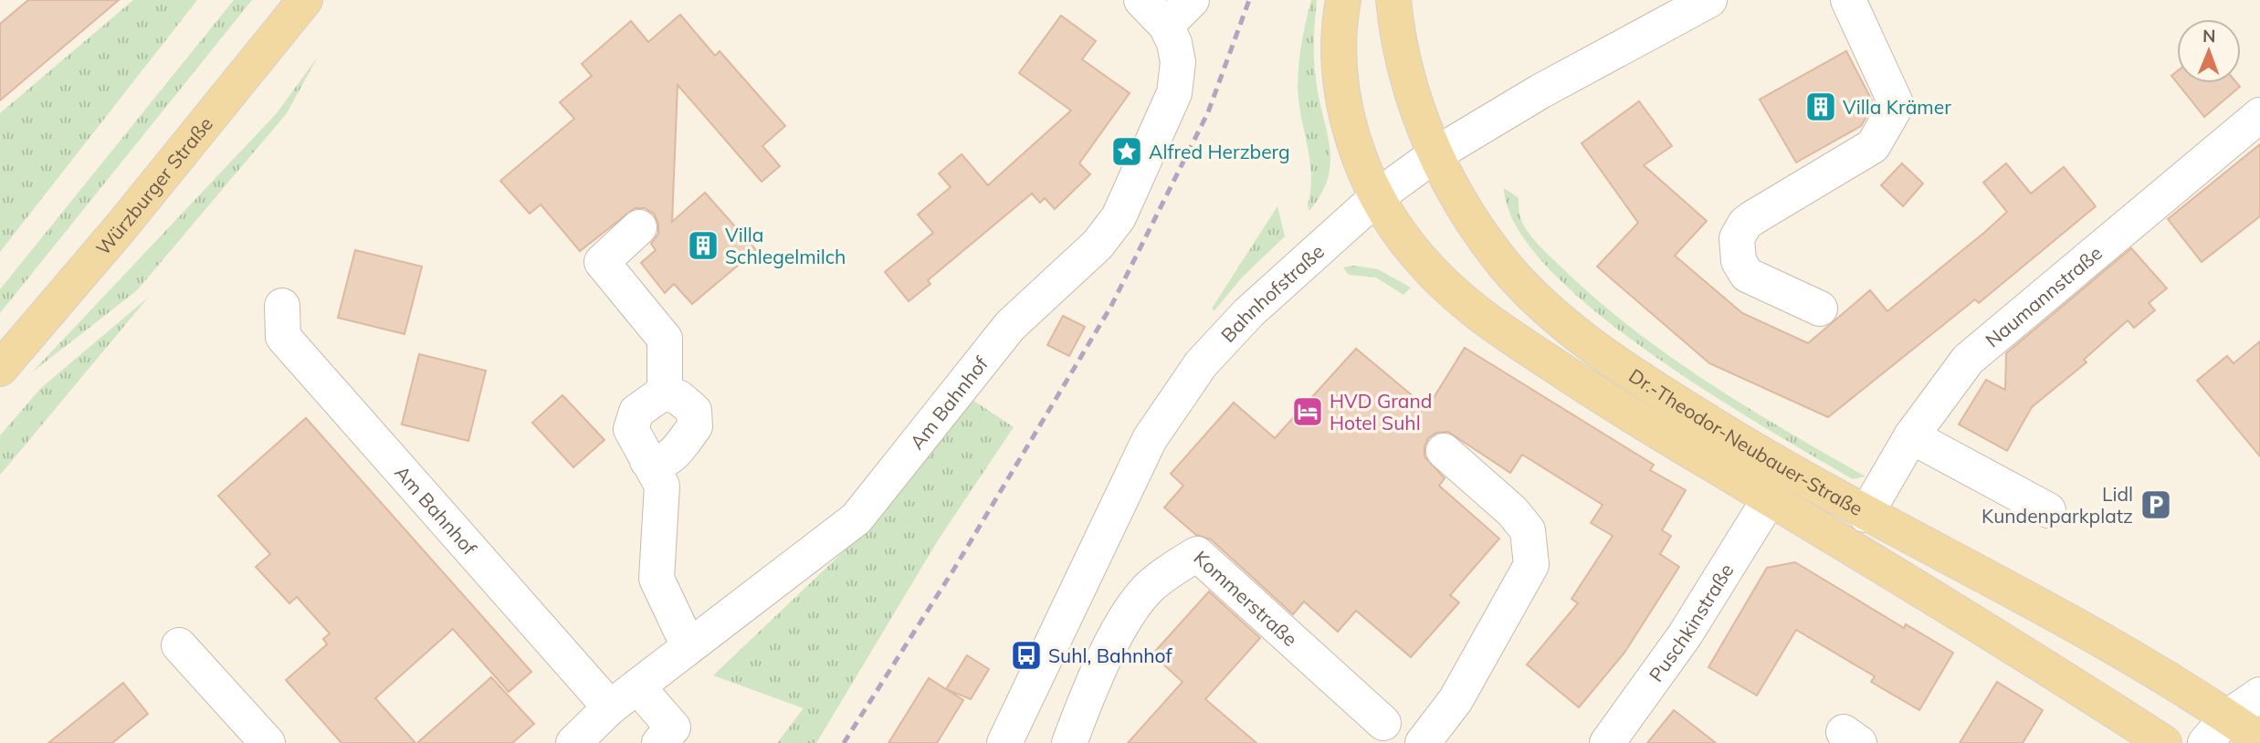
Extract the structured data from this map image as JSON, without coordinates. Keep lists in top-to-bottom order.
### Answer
{
  "streets": {
    "main road": ["Würzburger Straße", "Dr.-Theodor-Neubauer-Straße"],
    "street": [
      "Bahnhofstraße",
      "Naumannstraße",
      "Am Bahnhof",
      "Kommerstraße",
      "Puschkinstraße"
    ]
  },
  "crossings": [
    ["Bahnhofstraße", "Dr.-Theodor-Neubauer-Straße"],
    ["Naumannstraße", "Dr.-Theodor-Neubauer-Straße"],
    ["Dr.-Theodor-Neubauer-Straße", "Puschkinstraße"]
  ],
  "places": {
    "building": ["Villa Krämer", "Villa Schlegelmilch"],
    "place": ["Alfred Herzberg"],
    "hotel": ["HVD Grand Hotel Suhl"],
    "parking": ["Lidl Kundenparkplatz"],
    "bus stop": ["Suhl, Bahnhof"]
  },
  "north": "top"
}
